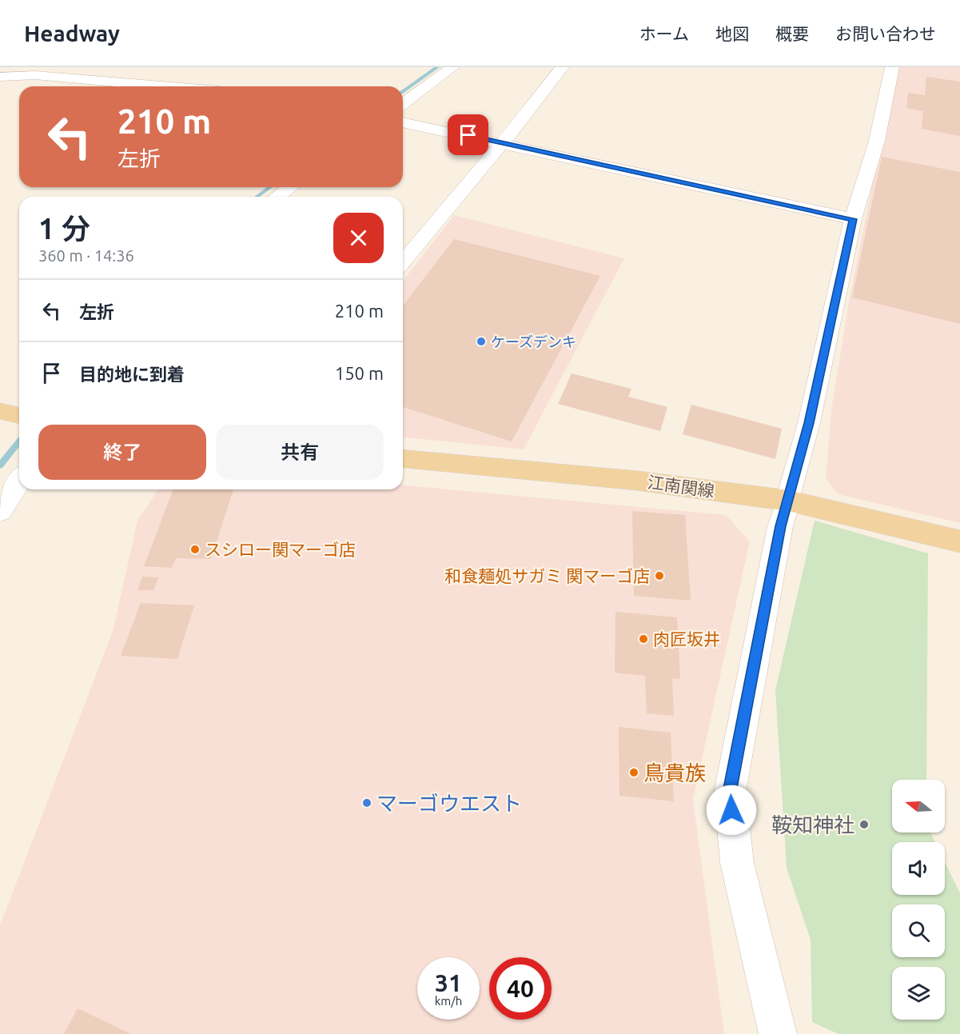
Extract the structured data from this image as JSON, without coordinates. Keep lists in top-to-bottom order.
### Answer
{
  "streets": {
    "main road": ["江南関線"]
  },
  "places": [
    "ケーズデンキ",
    "スシロー関マーゴ店",
    "和食麺処サガミ 関マーゴ店",
    "肉匠坂井",
    "鳥貴族",
    "マーゴウエスト",
    "鞍知神社"
  ],
  "north": "left",
  "page": {
    "header": "Headway",
    "nav": [
      "ホーム",
      "地図",
      "概要",
      "お問い合わせ"
    ],
    "turn": ["210 m", "左折"],
    "heading": ["1 分", "360 m · 14:36"],
    "list": [
      {
        "name": "左折",
        "value": "210 m"
      },
      {
        "name": "目的地に到着",
        "value": "150 m"
      }
    ],
    "buttons": ["終了", "共有"],
    "speed": "31 km/h",
    "limit": "40"
  }
}
